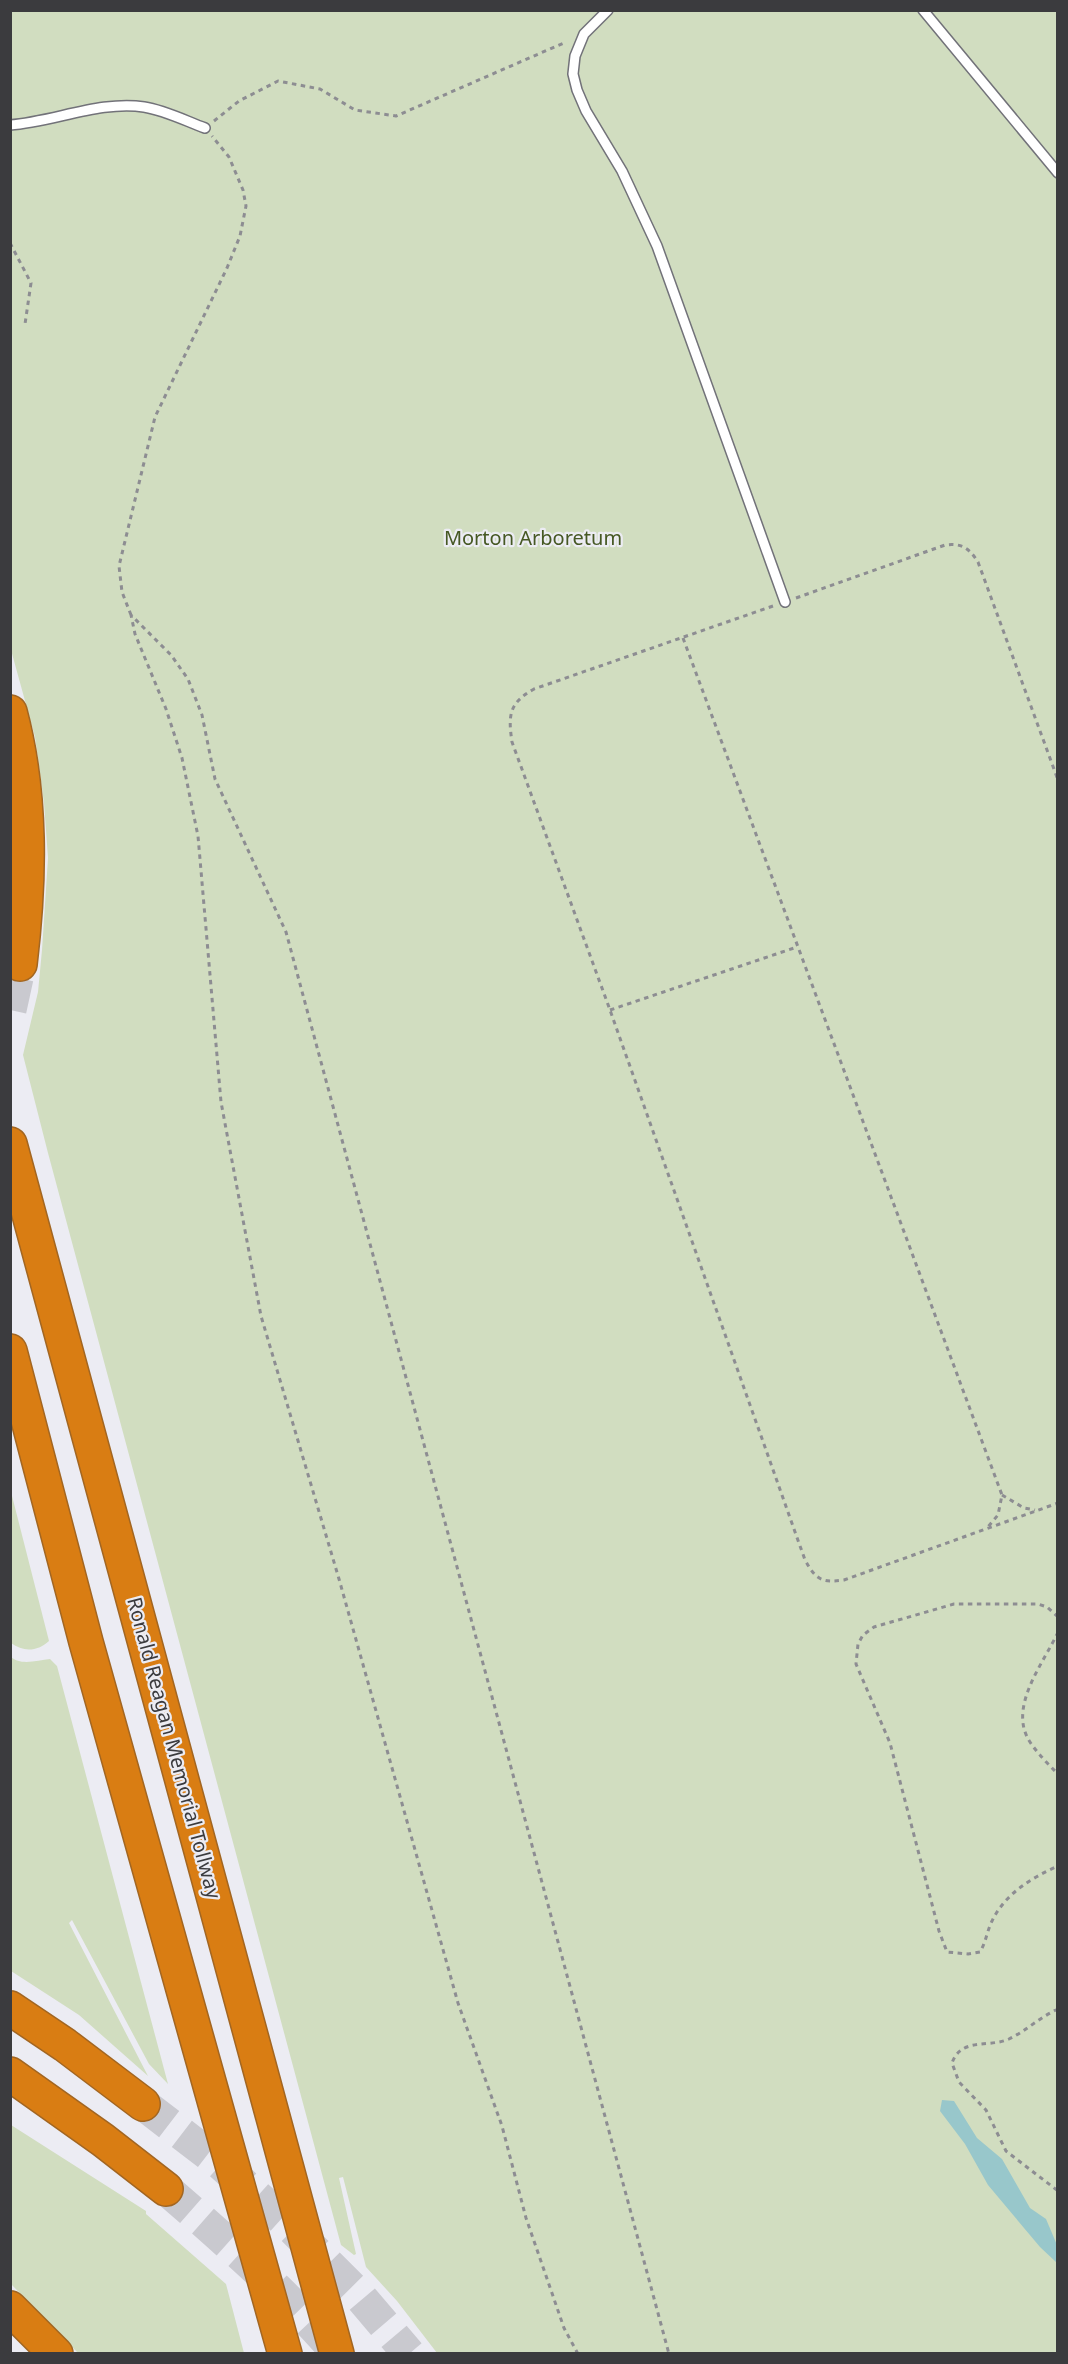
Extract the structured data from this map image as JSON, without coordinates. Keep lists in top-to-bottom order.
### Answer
{
  "streets": {
    "highway": ["Ronald Reagan Memorial Tollway"]
  },
  "parks": ["Morton Arboretum"]
}
